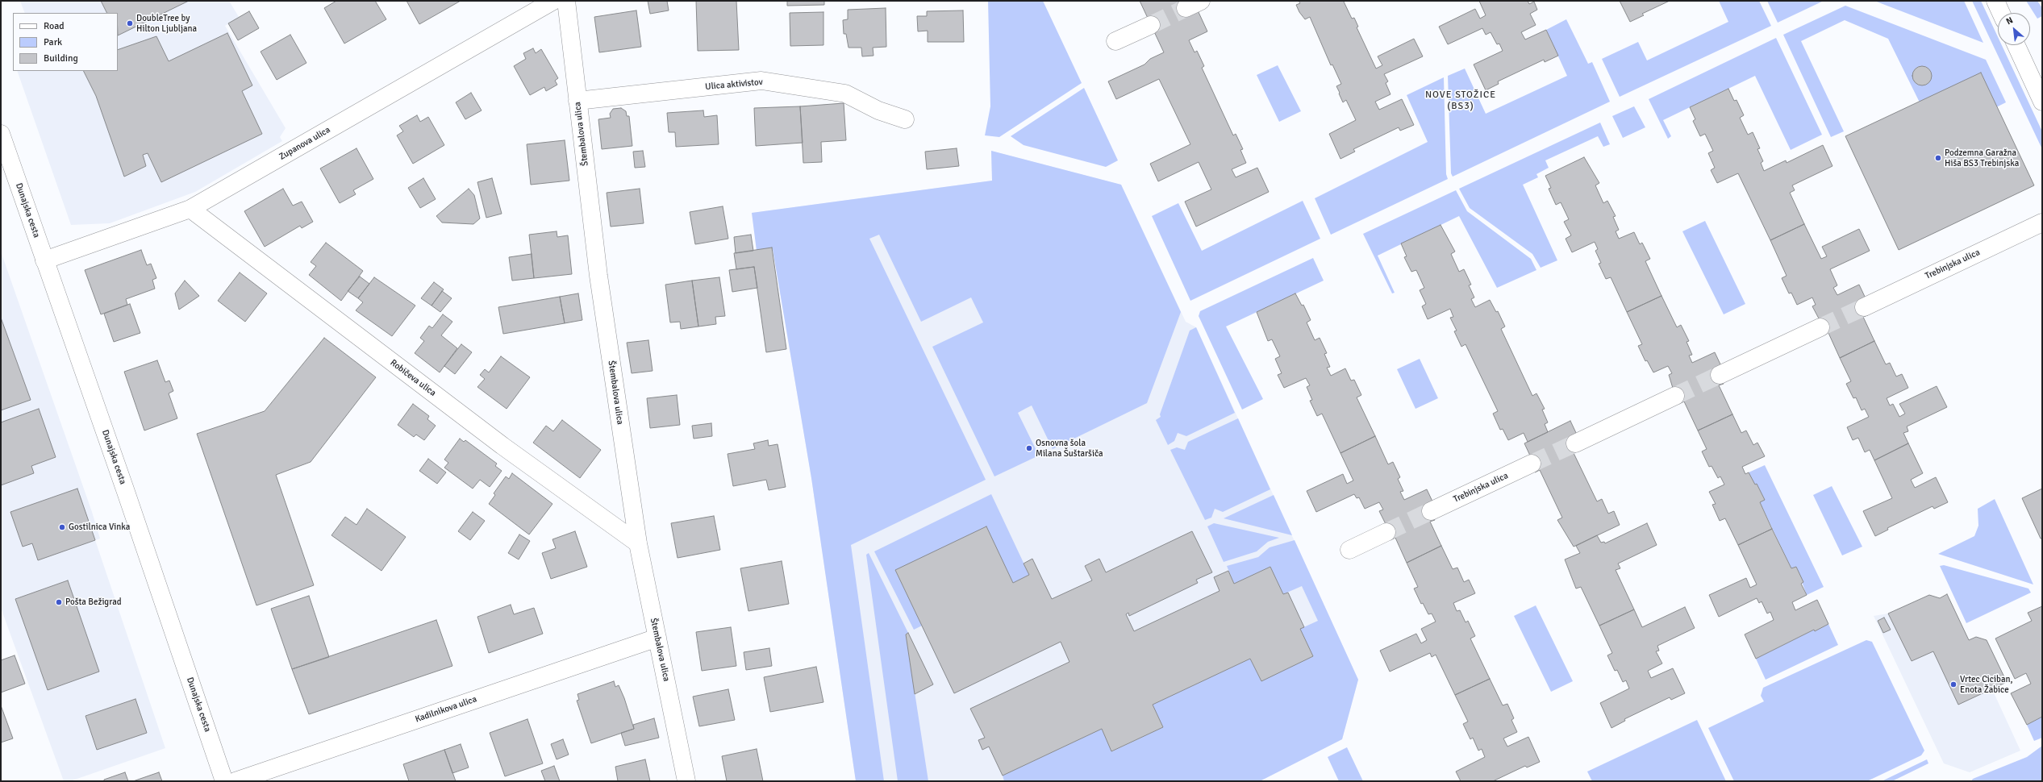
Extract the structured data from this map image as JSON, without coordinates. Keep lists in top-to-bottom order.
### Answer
{
  "streets": {
    "street": [
      "Ulica aktivistov",
      "Štembalova ulica",
      "Zupanova ulica",
      "Dunajska cesta",
      "Trebinjska ulica",
      "Robičeva ulica",
      "Kadilnikova ulica"
    ]
  },
  "crossings": [
    ["Ulica aktivistov", "Štembalova ulica"],
    ["Štembalova ulica", "Robičeva ulica"],
    ["Štembalova ulica", "Kadilnikova ulica"],
    ["Zupanova ulica", "Dunajska cesta"],
    ["Zupanova ulica", "Robičeva ulica"]
  ],
  "districts": ["NOVE STOŽICE (BS3)"],
  "places": [
    "DoubleTree by Hilton Ljubljana",
    "Podzemna Garažna Hiša BS3 Trebinjska",
    "Osnovna šola Milana Šuštaršiča",
    "Gostilnica Vinka",
    "Pošta Bežigrad",
    "Vrtec Ciciban, Enota Žabice"
  ],
  "legend": ["Road", "Park", "Building"],
  "north": "top left"
}
